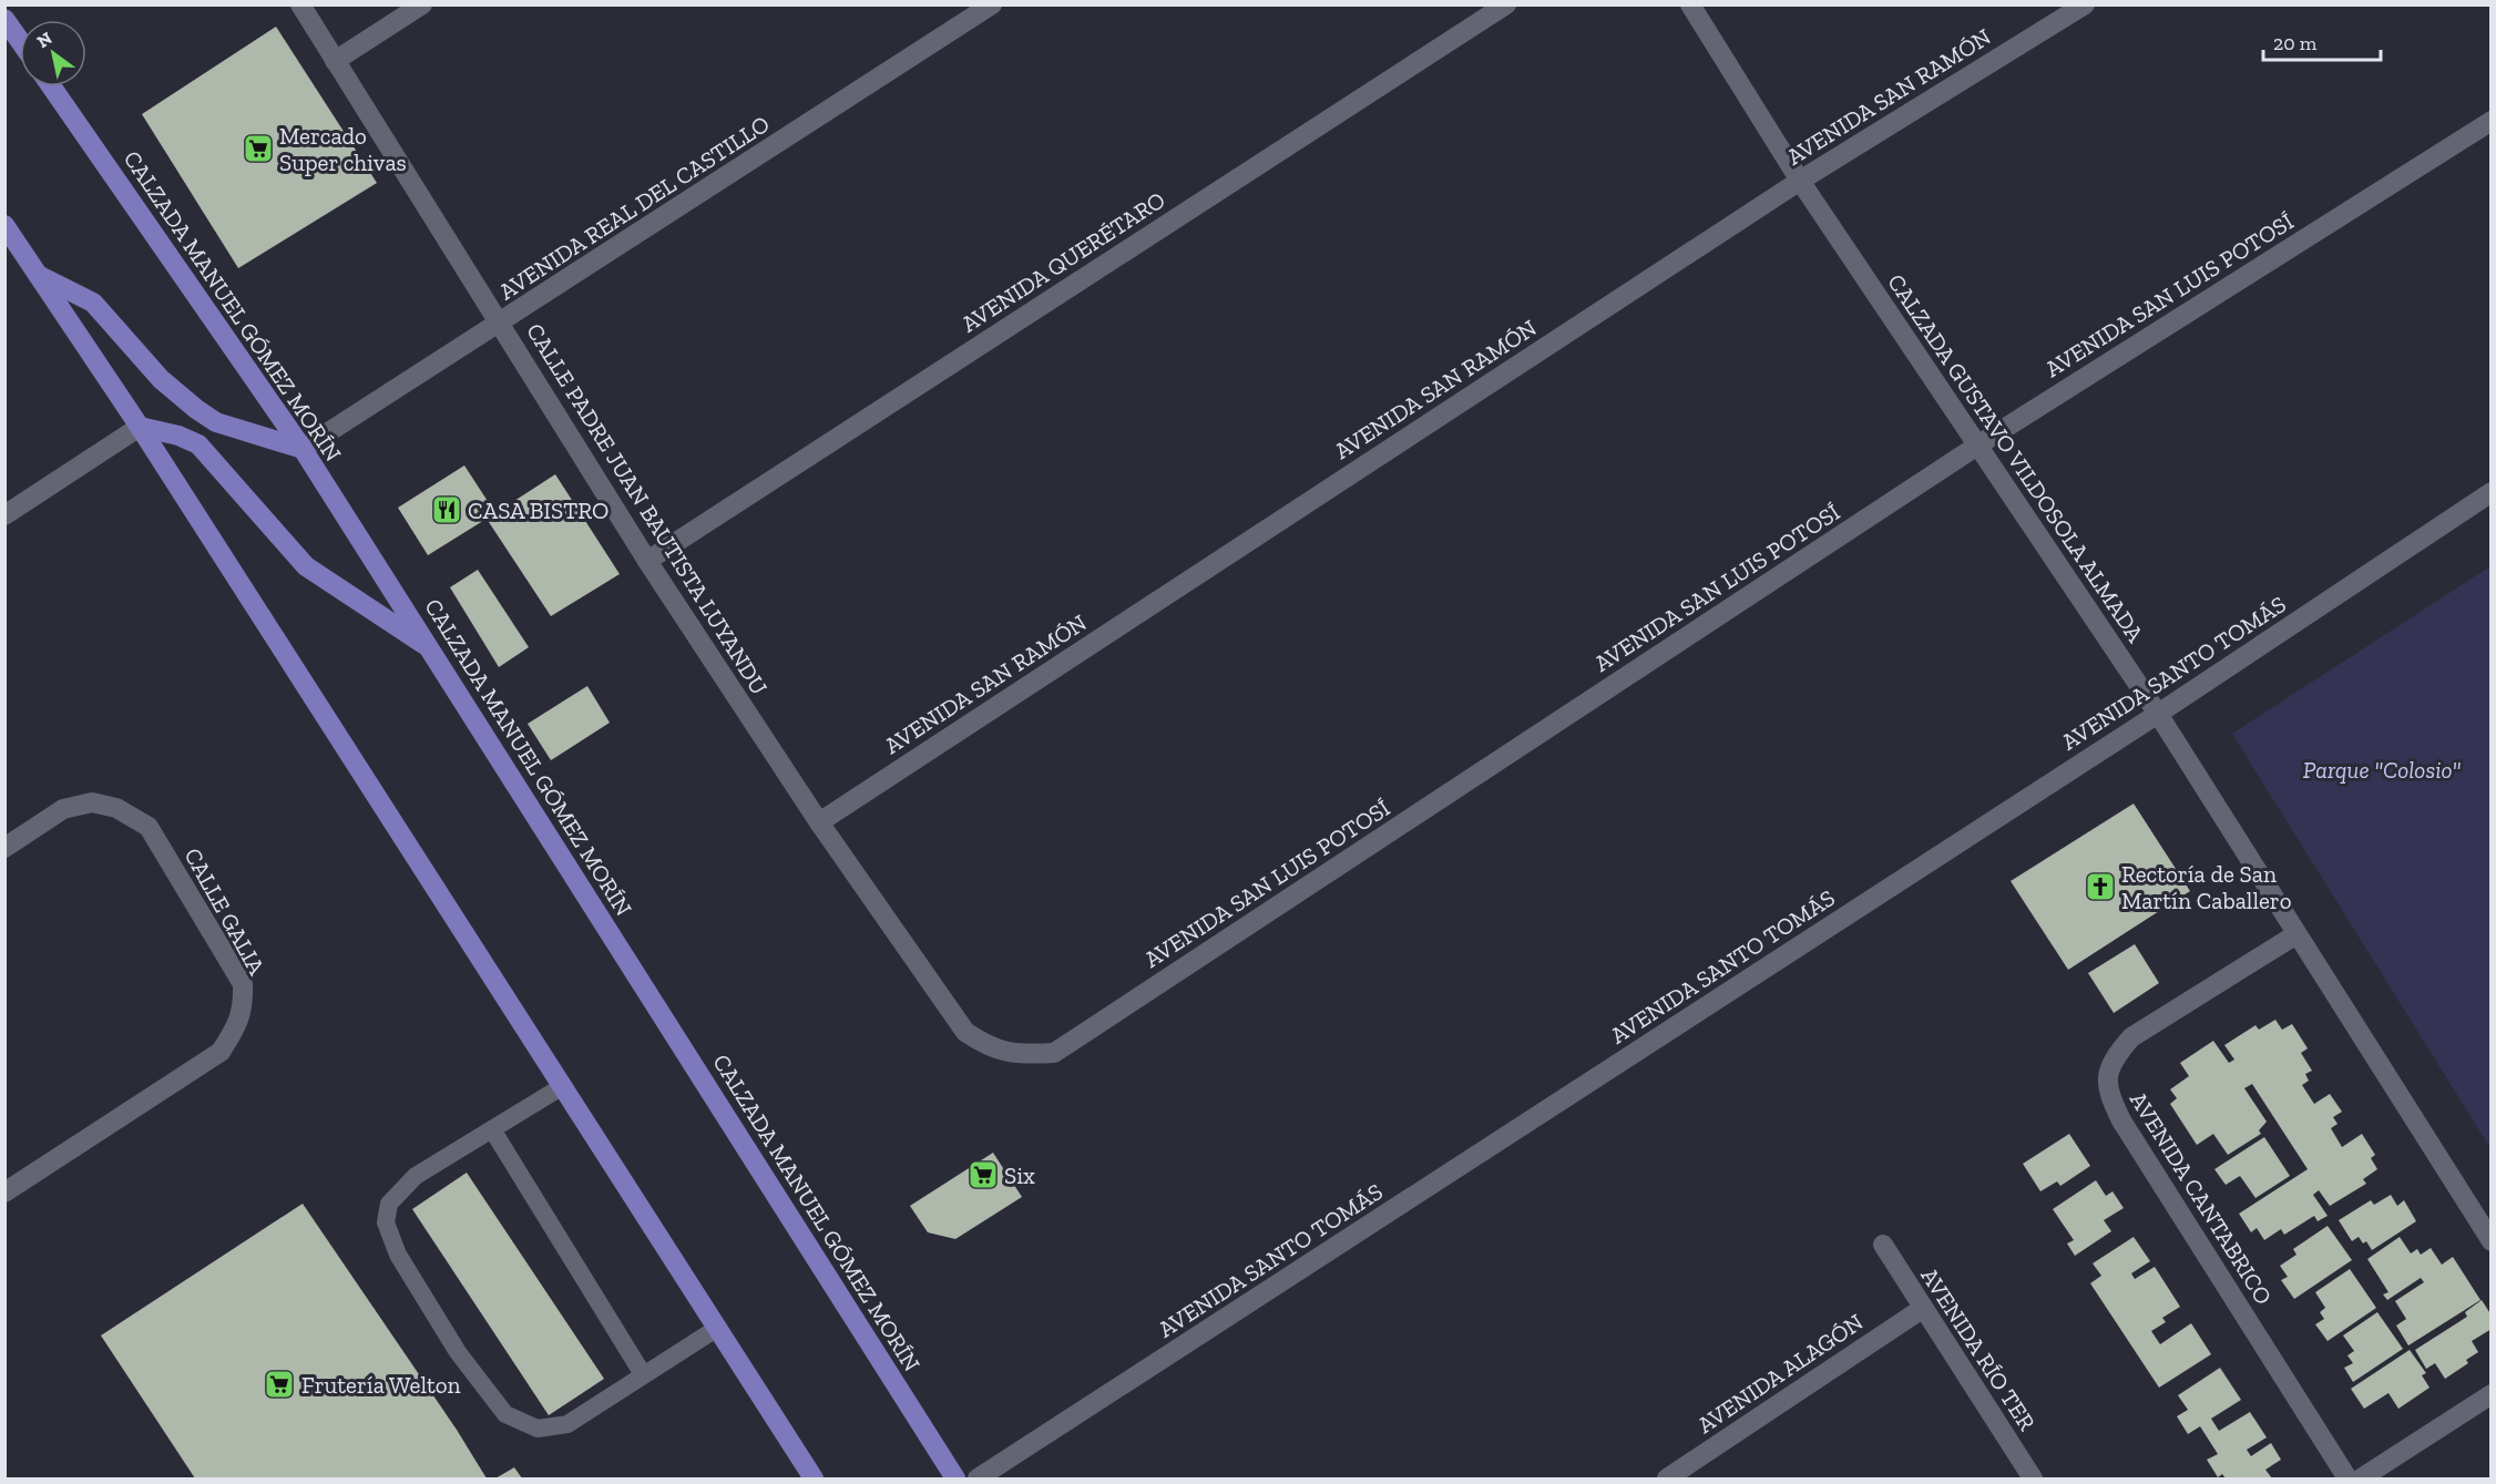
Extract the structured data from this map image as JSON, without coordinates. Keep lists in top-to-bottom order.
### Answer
{
  "streets": {
    "main road": ["CALZADA MANUEL GÓMEZ MORÍN"],
    "street": [
      "AVENIDA SAN RAMÓN",
      "AVENIDA REAL DEL CASTILLO",
      "AVENIDA QUERÉTARO",
      "AVENIDA SAN LUIS POTOSÍ",
      "CALZADA GUSTAVO VILDOSOLA ALMADA",
      "CALLE PADRE JUAN BAUTISTA LUYANDU",
      "AVENIDA SANTO TOMÁS",
      "CALLE GALIA",
      "AVENIDA CANTABRICO",
      "AVENIDA RÍO TER",
      "AVENIDA ALAGÓN"
    ]
  },
  "crossings": [
    ["AVENIDA SAN RAMÓN", "CALZADA GUSTAVO VILDOSOLA ALMADA"],
    ["AVENIDA SAN RAMÓN", "CALLE PADRE JUAN BAUTISTA LUYANDU"],
    ["AVENIDA REAL DEL CASTILLO", "CALZADA MANUEL GÓMEZ MORÍN"],
    ["AVENIDA REAL DEL CASTILLO", "CALLE PADRE JUAN BAUTISTA LUYANDU"],
    ["AVENIDA QUERÉTARO", "CALLE PADRE JUAN BAUTISTA LUYANDU"],
    ["AVENIDA SAN LUIS POTOSÍ", "CALZADA GUSTAVO VILDOSOLA ALMADA"],
    ["AVENIDA SAN LUIS POTOSÍ", "CALLE PADRE JUAN BAUTISTA LUYANDU"],
    ["CALZADA GUSTAVO VILDOSOLA ALMADA", "AVENIDA SANTO TOMÁS"],
    ["CALZADA GUSTAVO VILDOSOLA ALMADA", "AVENIDA CANTABRICO"],
    ["AVENIDA RÍO TER", "AVENIDA ALAGÓN"]
  ],
  "parks": ["Parque \"Colosio\""],
  "places": {
    "supermarket": ["Mercado Super chivas", "Six", "Frutería Welton"],
    "restaurant": ["CASA BISTRO"],
    "church": ["Rectoría de San Martín Caballero"]
  },
  "scale_bar": "20 m",
  "north": "top left"
}
